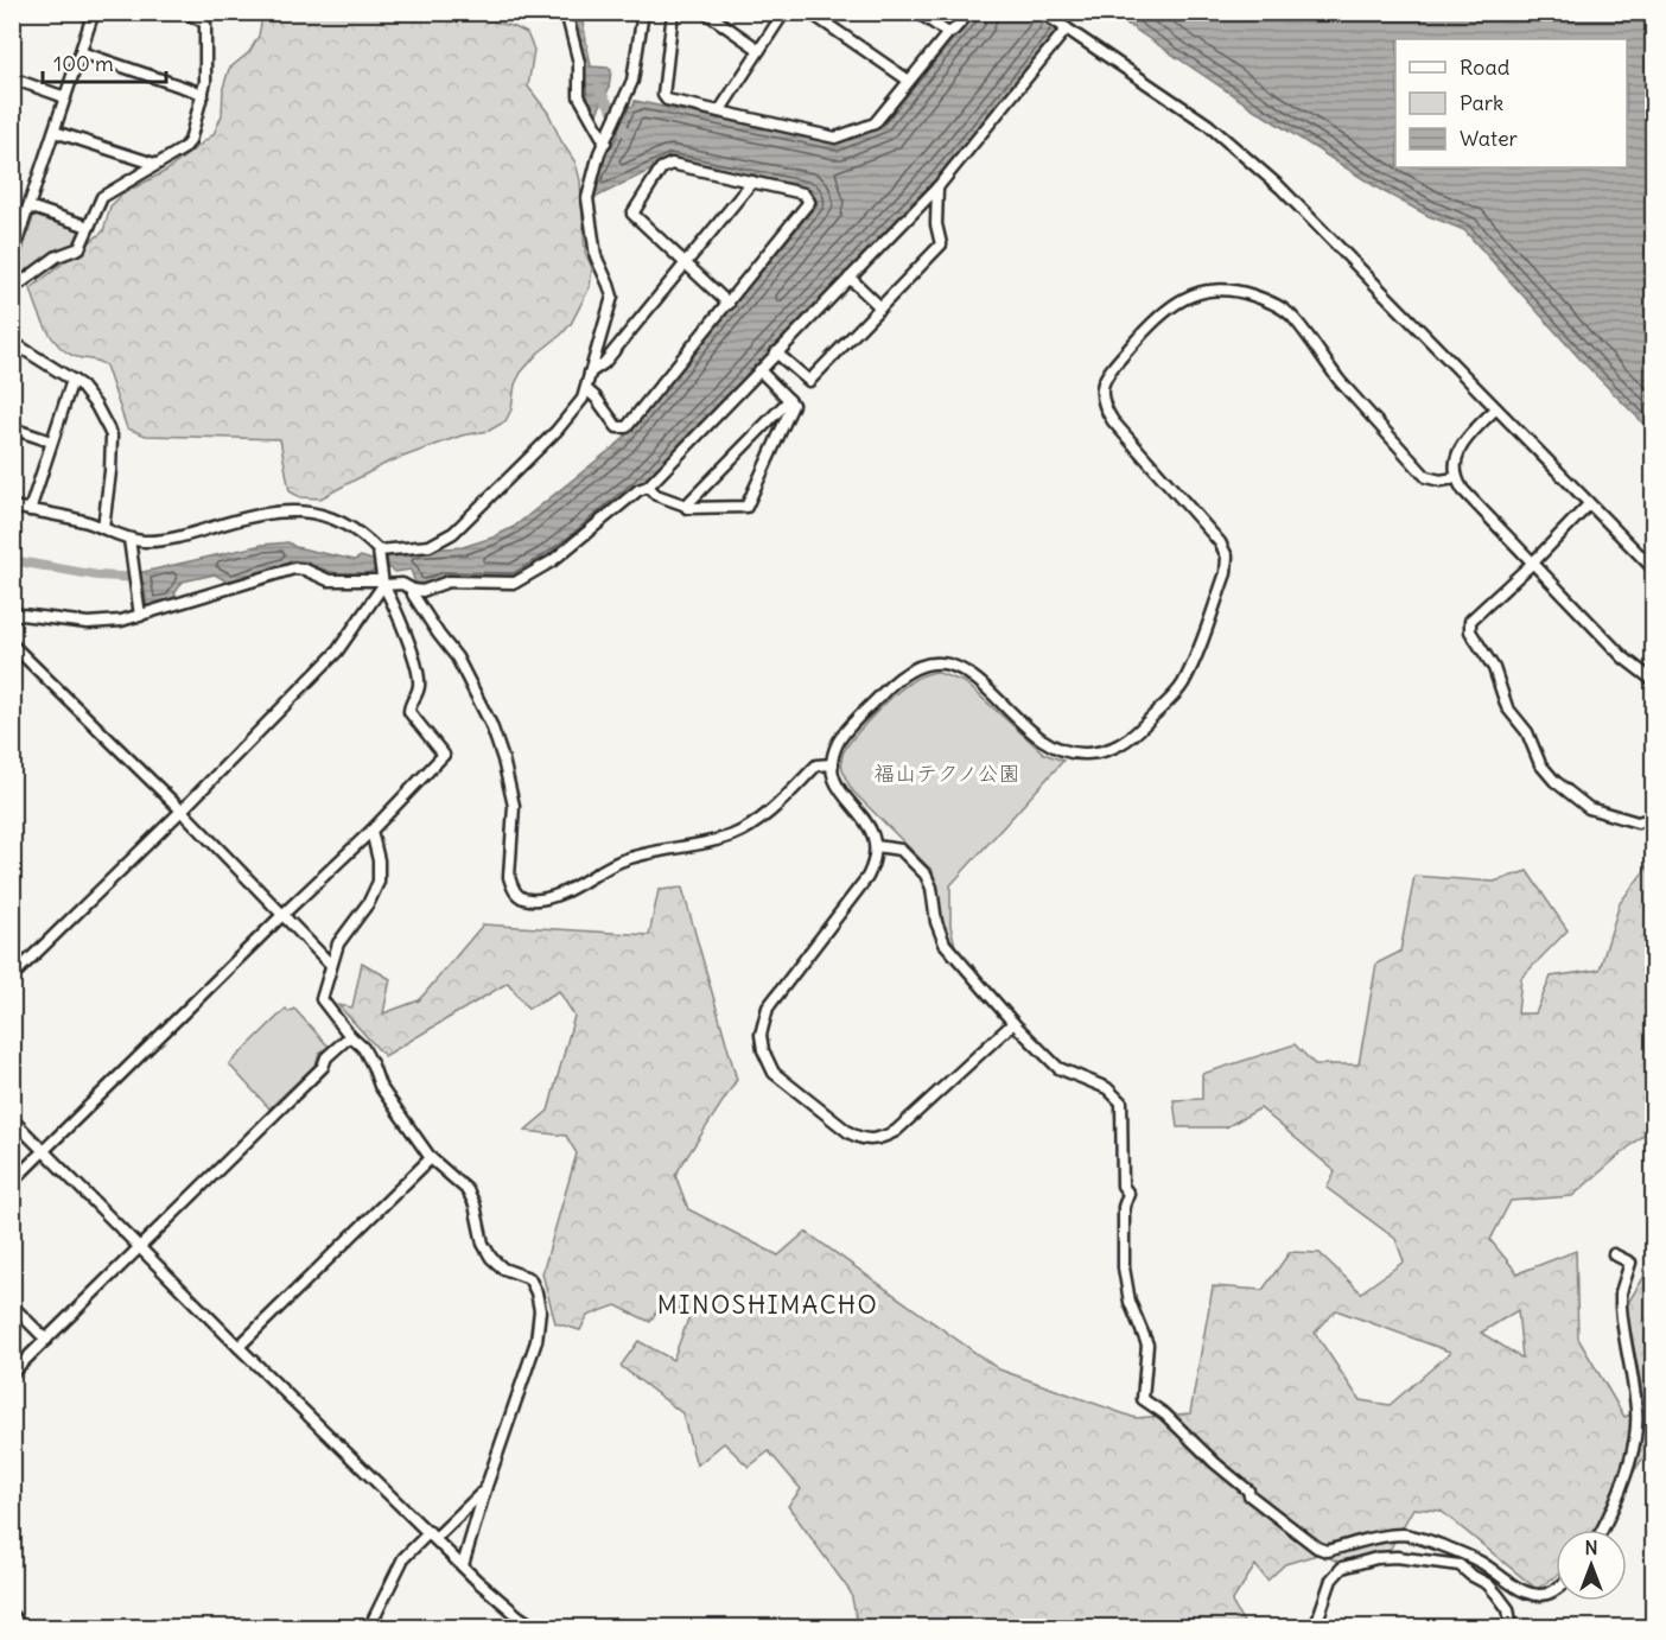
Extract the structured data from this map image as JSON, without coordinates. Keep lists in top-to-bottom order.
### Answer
{
  "districts": ["MINOSHIMACHO"],
  "parks": ["福山テクノ公園"],
  "legend": ["Road", "Park", "Water"],
  "scale_bar": "100 m",
  "north": "top"
}
